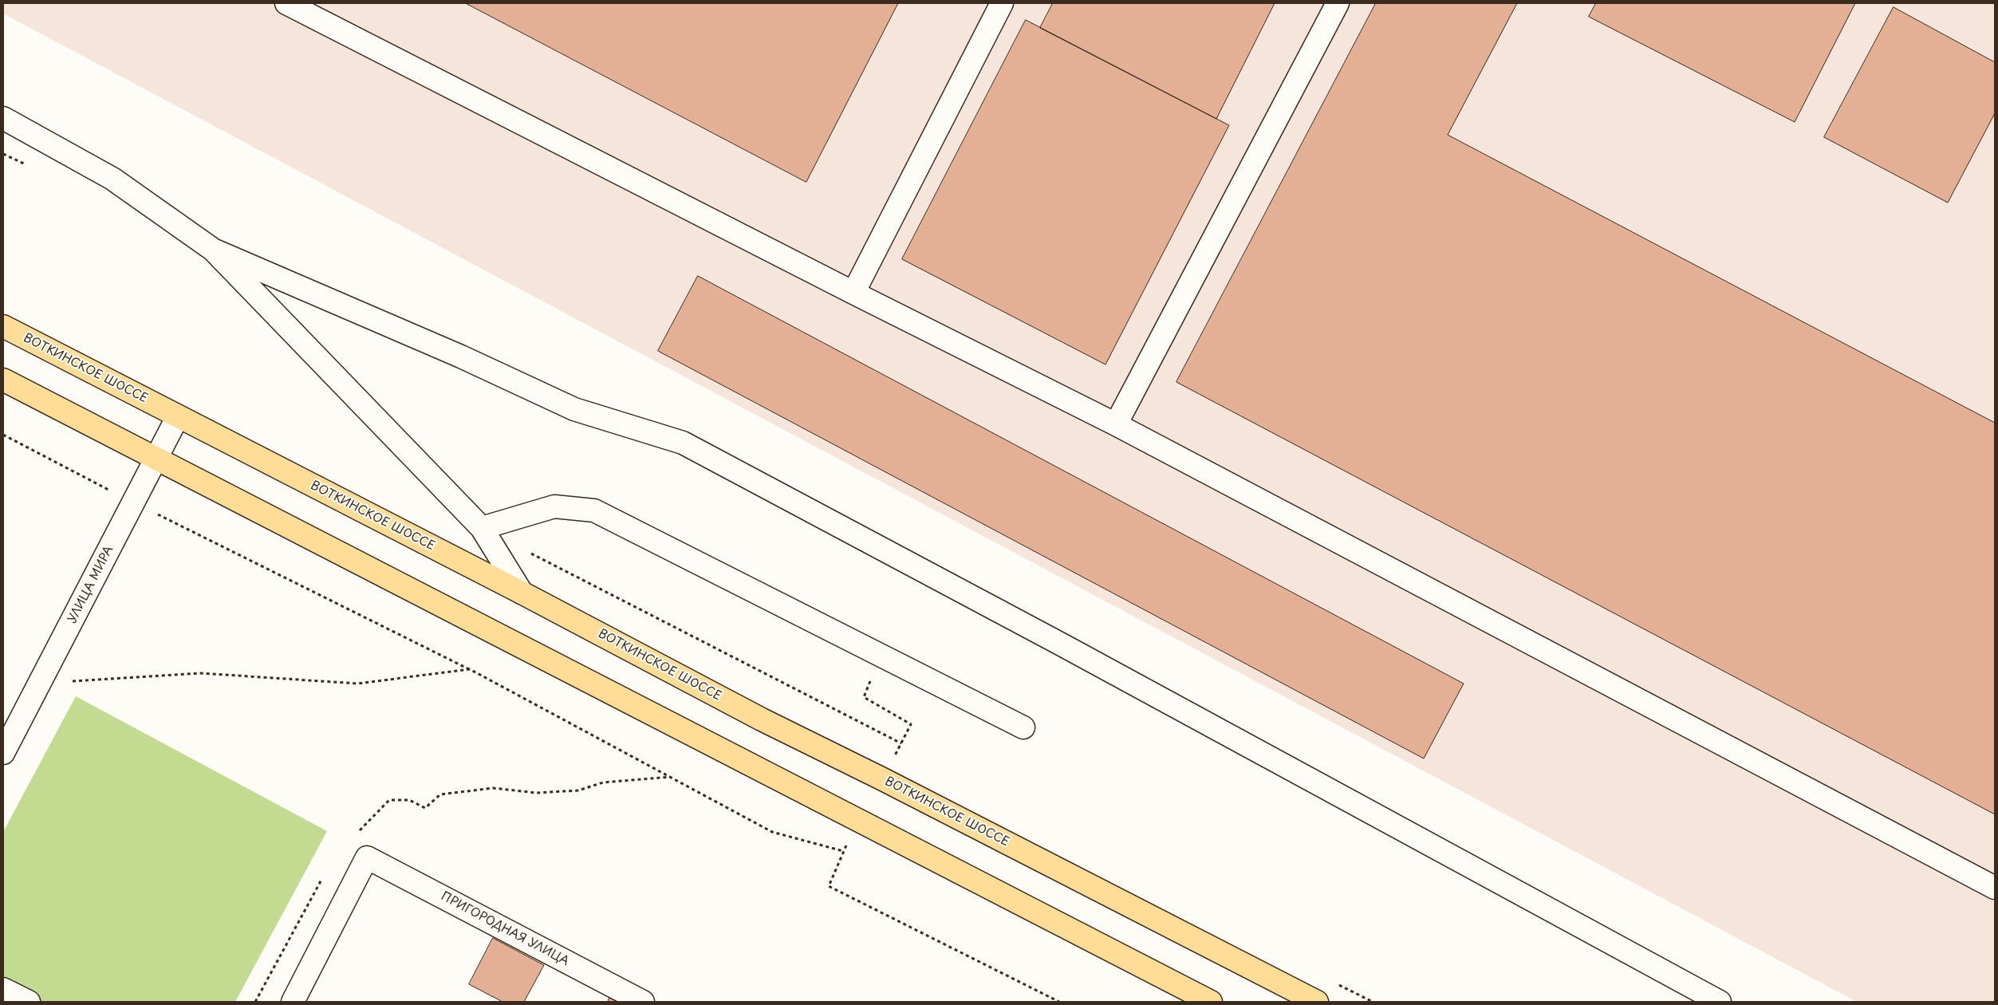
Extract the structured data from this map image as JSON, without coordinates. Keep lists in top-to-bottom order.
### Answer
{
  "streets": {
    "main road": ["ВОТКИНСКОЕ ШОССЕ"],
    "street": ["УЛИЦА МИРА", "ПРИГОРОДНАЯ УЛИЦА"]
  },
  "crossings": [
    ["ВОТКИНСКОЕ ШОССЕ", "УЛИЦА МИРА"]
  ]
}
